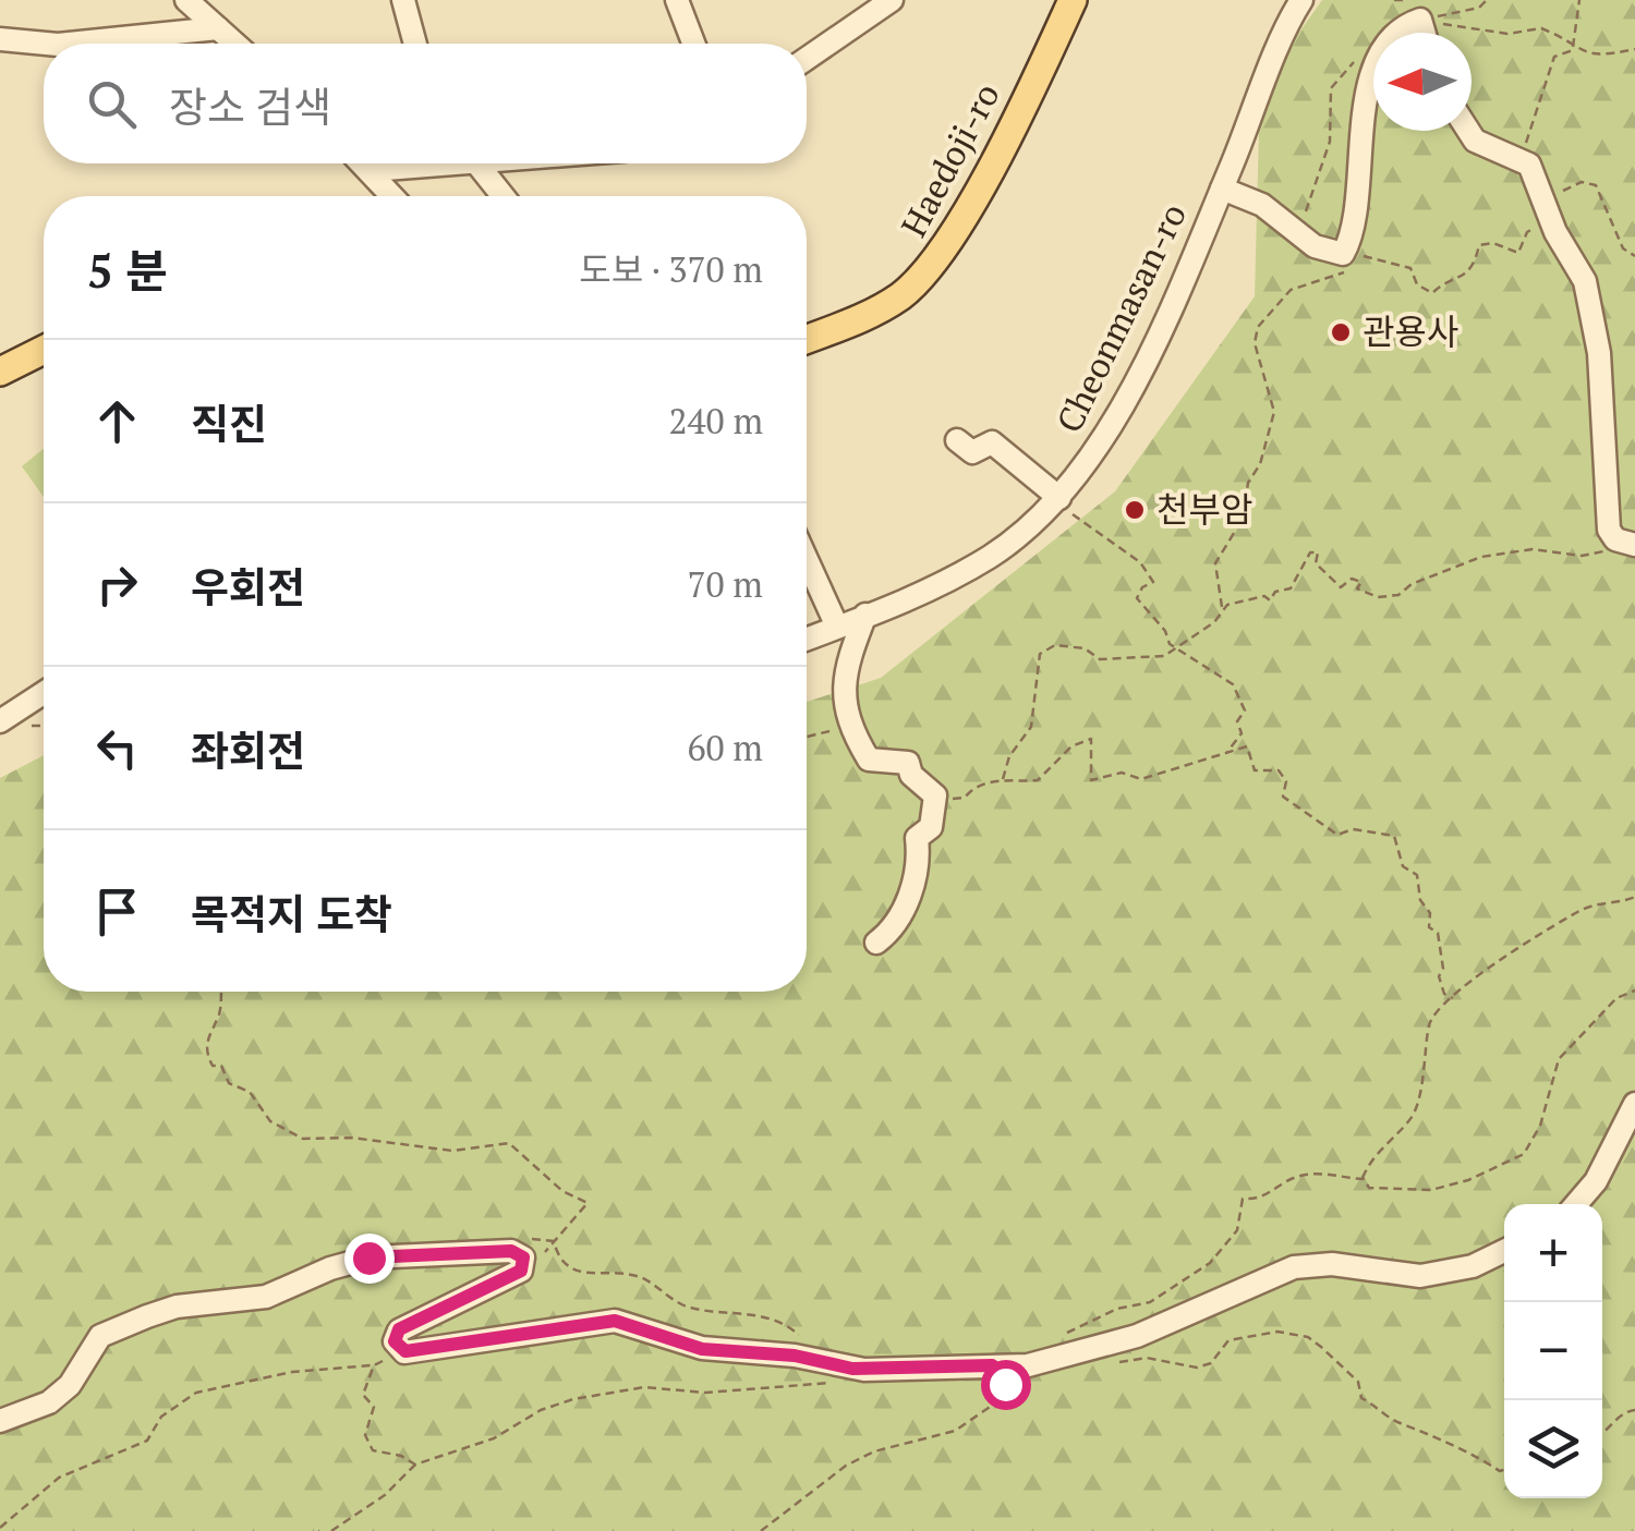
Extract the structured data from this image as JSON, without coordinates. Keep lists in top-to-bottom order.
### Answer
{
  "streets": {
    "main road": ["Haedoji-ro"],
    "street": ["Cheonmasan-ro"]
  },
  "places": ["관용사", "천부암"],
  "north": "left",
  "page": {
    "search": "장소 검색",
    "heading": ["5 분", "도보 · 370 m"],
    "list": [
      ["직진", "240 m"],
      ["우회전", "70 m"],
      ["좌회전", "60 m"],
      "목적지 도착"
    ],
    "map_buttons": ["+", "−"]
  }
}
